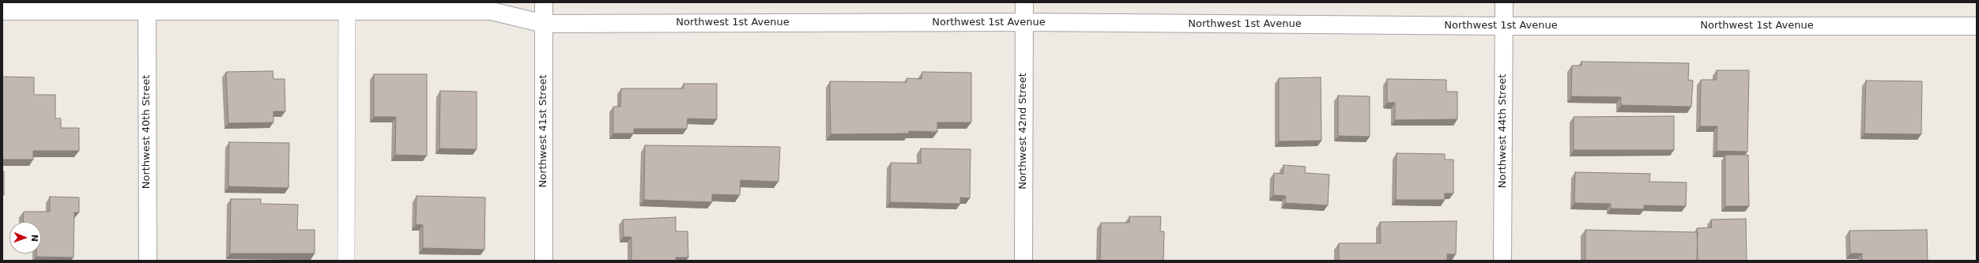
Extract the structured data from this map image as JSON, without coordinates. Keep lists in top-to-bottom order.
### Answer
{
  "streets": {
    "street": [
      "Northwest 1st Avenue",
      "Northwest 41st Street",
      "Northwest 42nd Street",
      "Northwest 44th Street",
      "Northwest 40th Street"
    ]
  },
  "crossings": [
    ["Northwest 1st Avenue", "Northwest 41st Street"],
    ["Northwest 1st Avenue", "Northwest 42nd Street"],
    ["Northwest 1st Avenue", "Northwest 44th Street"],
    ["Northwest 1st Avenue", "Northwest 40th Street"]
  ],
  "north": "right"
}
